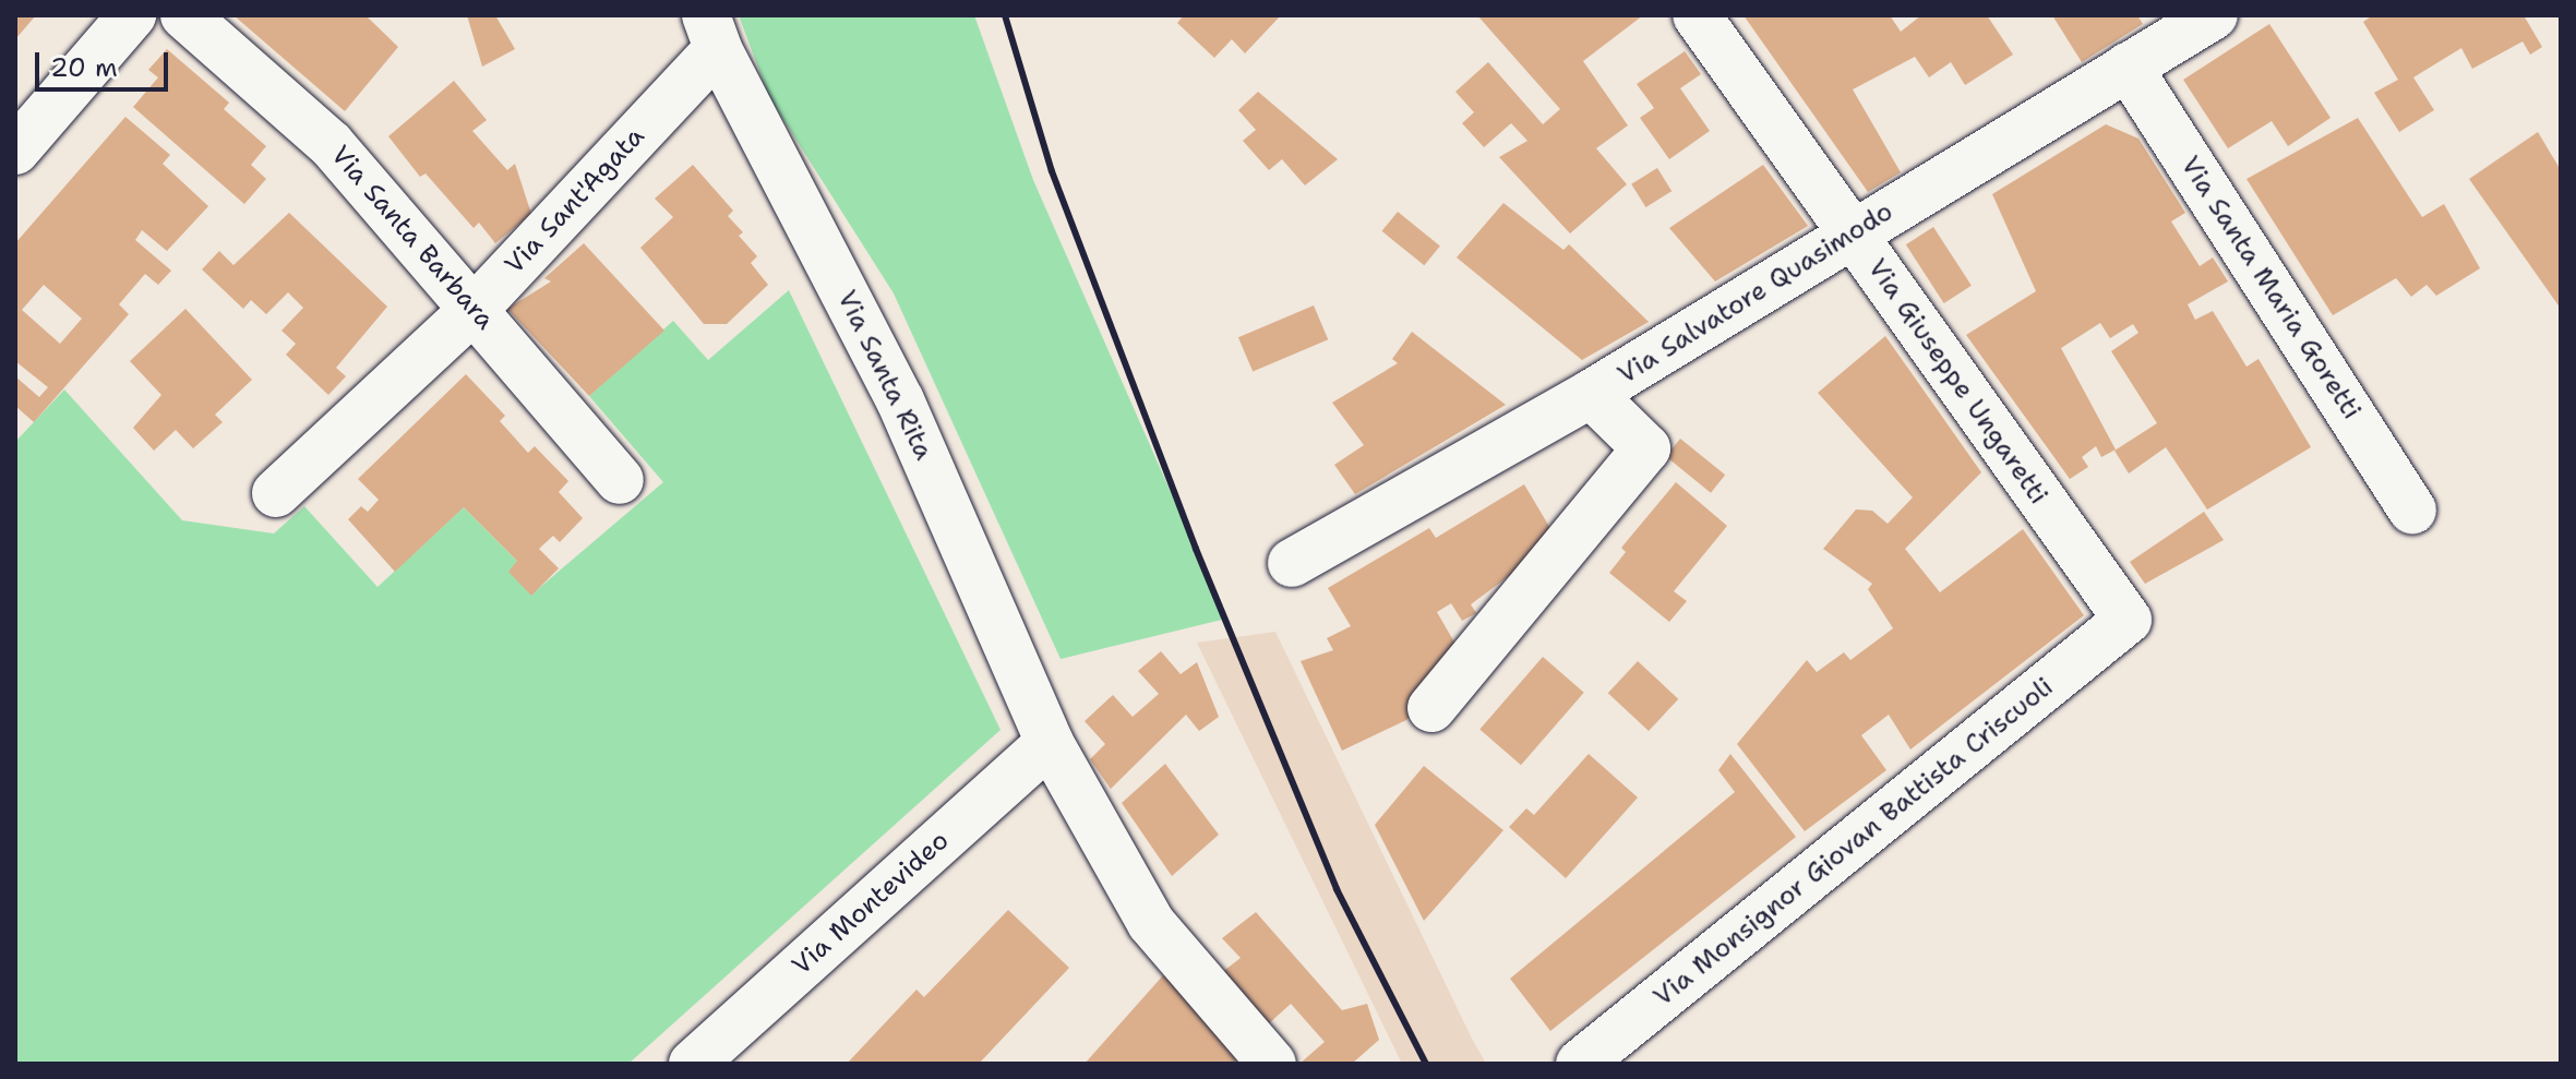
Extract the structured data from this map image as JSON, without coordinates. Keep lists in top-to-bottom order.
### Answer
{
  "streets": {
    "street": [
      "Via Sant'Agata",
      "Via Santa Barbara",
      "Via Santa Maria Goretti",
      "Via Salvatore Quasimodo",
      "Via Santa Rita",
      "Via Giuseppe Ungaretti",
      "Via Monsignor Giovan Battista Criscuoli",
      "Via Montevideo"
    ]
  },
  "crossings": [
    ["Via Sant'Agata", "Via Santa Barbara"],
    ["Via Sant'Agata", "Via Santa Rita"],
    ["Via Santa Maria Goretti", "Via Salvatore Quasimodo"],
    ["Via Salvatore Quasimodo", "Via Giuseppe Ungaretti"],
    ["Via Santa Rita", "Via Montevideo"],
    ["Via Giuseppe Ungaretti", "Via Monsignor Giovan Battista Criscuoli"]
  ],
  "scale_bar": "20 m"
}
